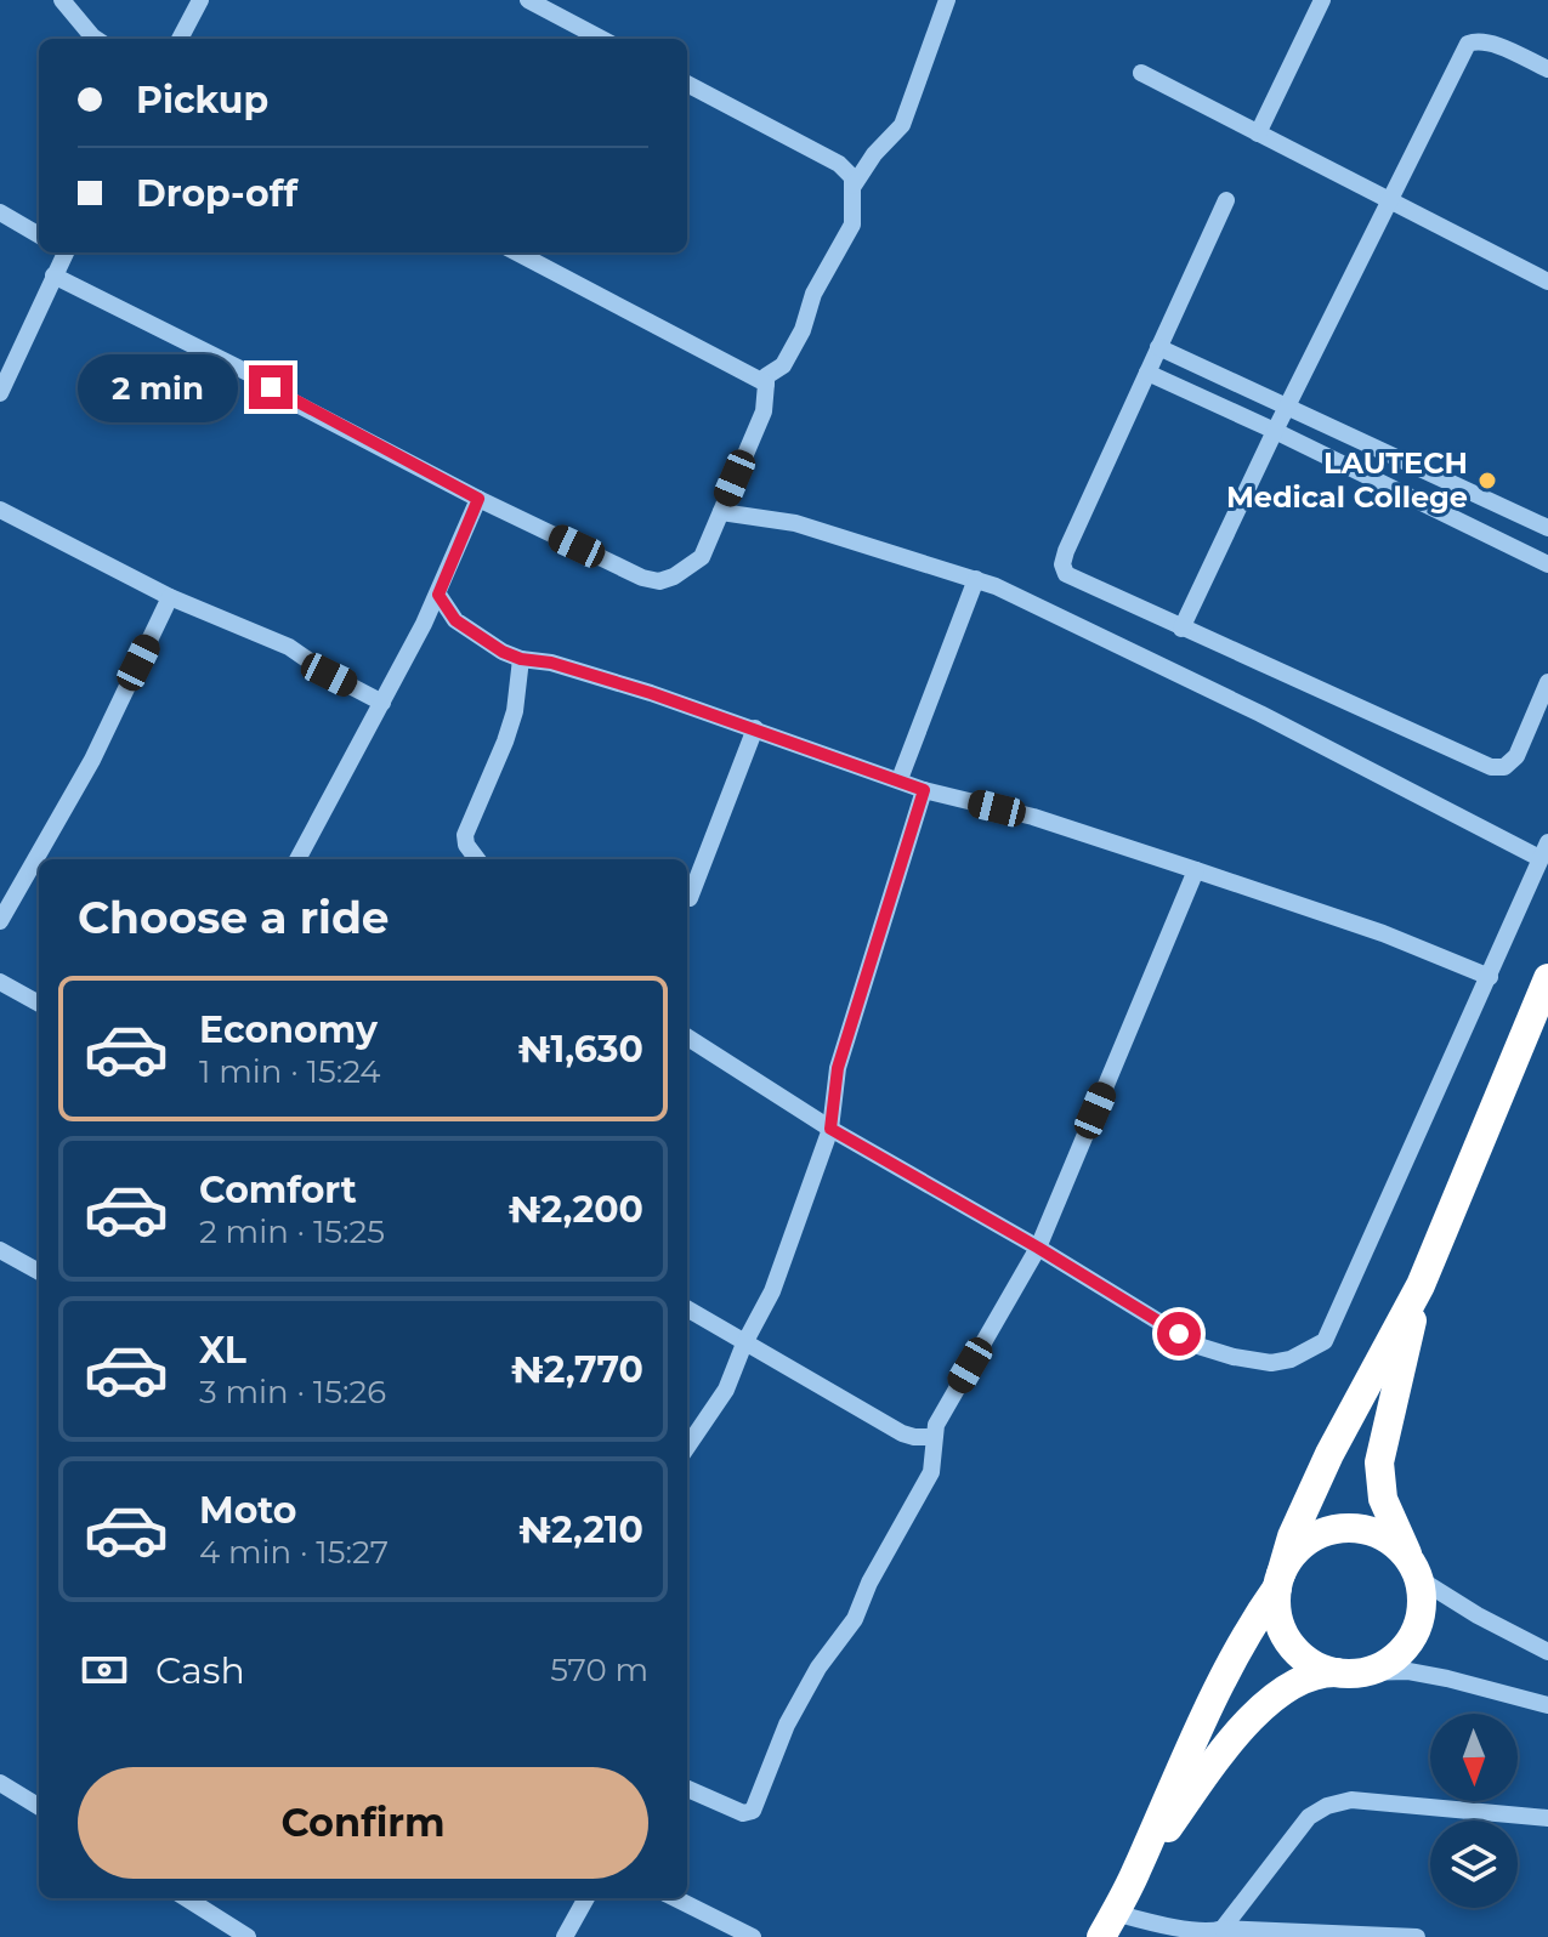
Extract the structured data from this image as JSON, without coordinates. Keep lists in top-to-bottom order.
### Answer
{
  "places": ["LAUTECH Medical College"],
  "north": "bottom",
  "page": {
    "banner": ["Pickup", "Drop-off"],
    "bubble": "2 min",
    "heading": "Choose a ride",
    "list": [
      {
        "name": "Economy",
        "note": "1 min · 15:24",
        "value": "₦1,630"
      },
      {
        "name": "Comfort",
        "note": "2 min · 15:25",
        "value": "₦2,200"
      },
      {
        "name": "XL",
        "note": "3 min · 15:26",
        "value": "₦2,770"
      },
      {
        "name": "Moto",
        "note": "4 min · 15:27",
        "value": "₦2,210"
      }
    ],
    "pay": ["Cash", "570 m"],
    "buttons": "Confirm"
  }
}
